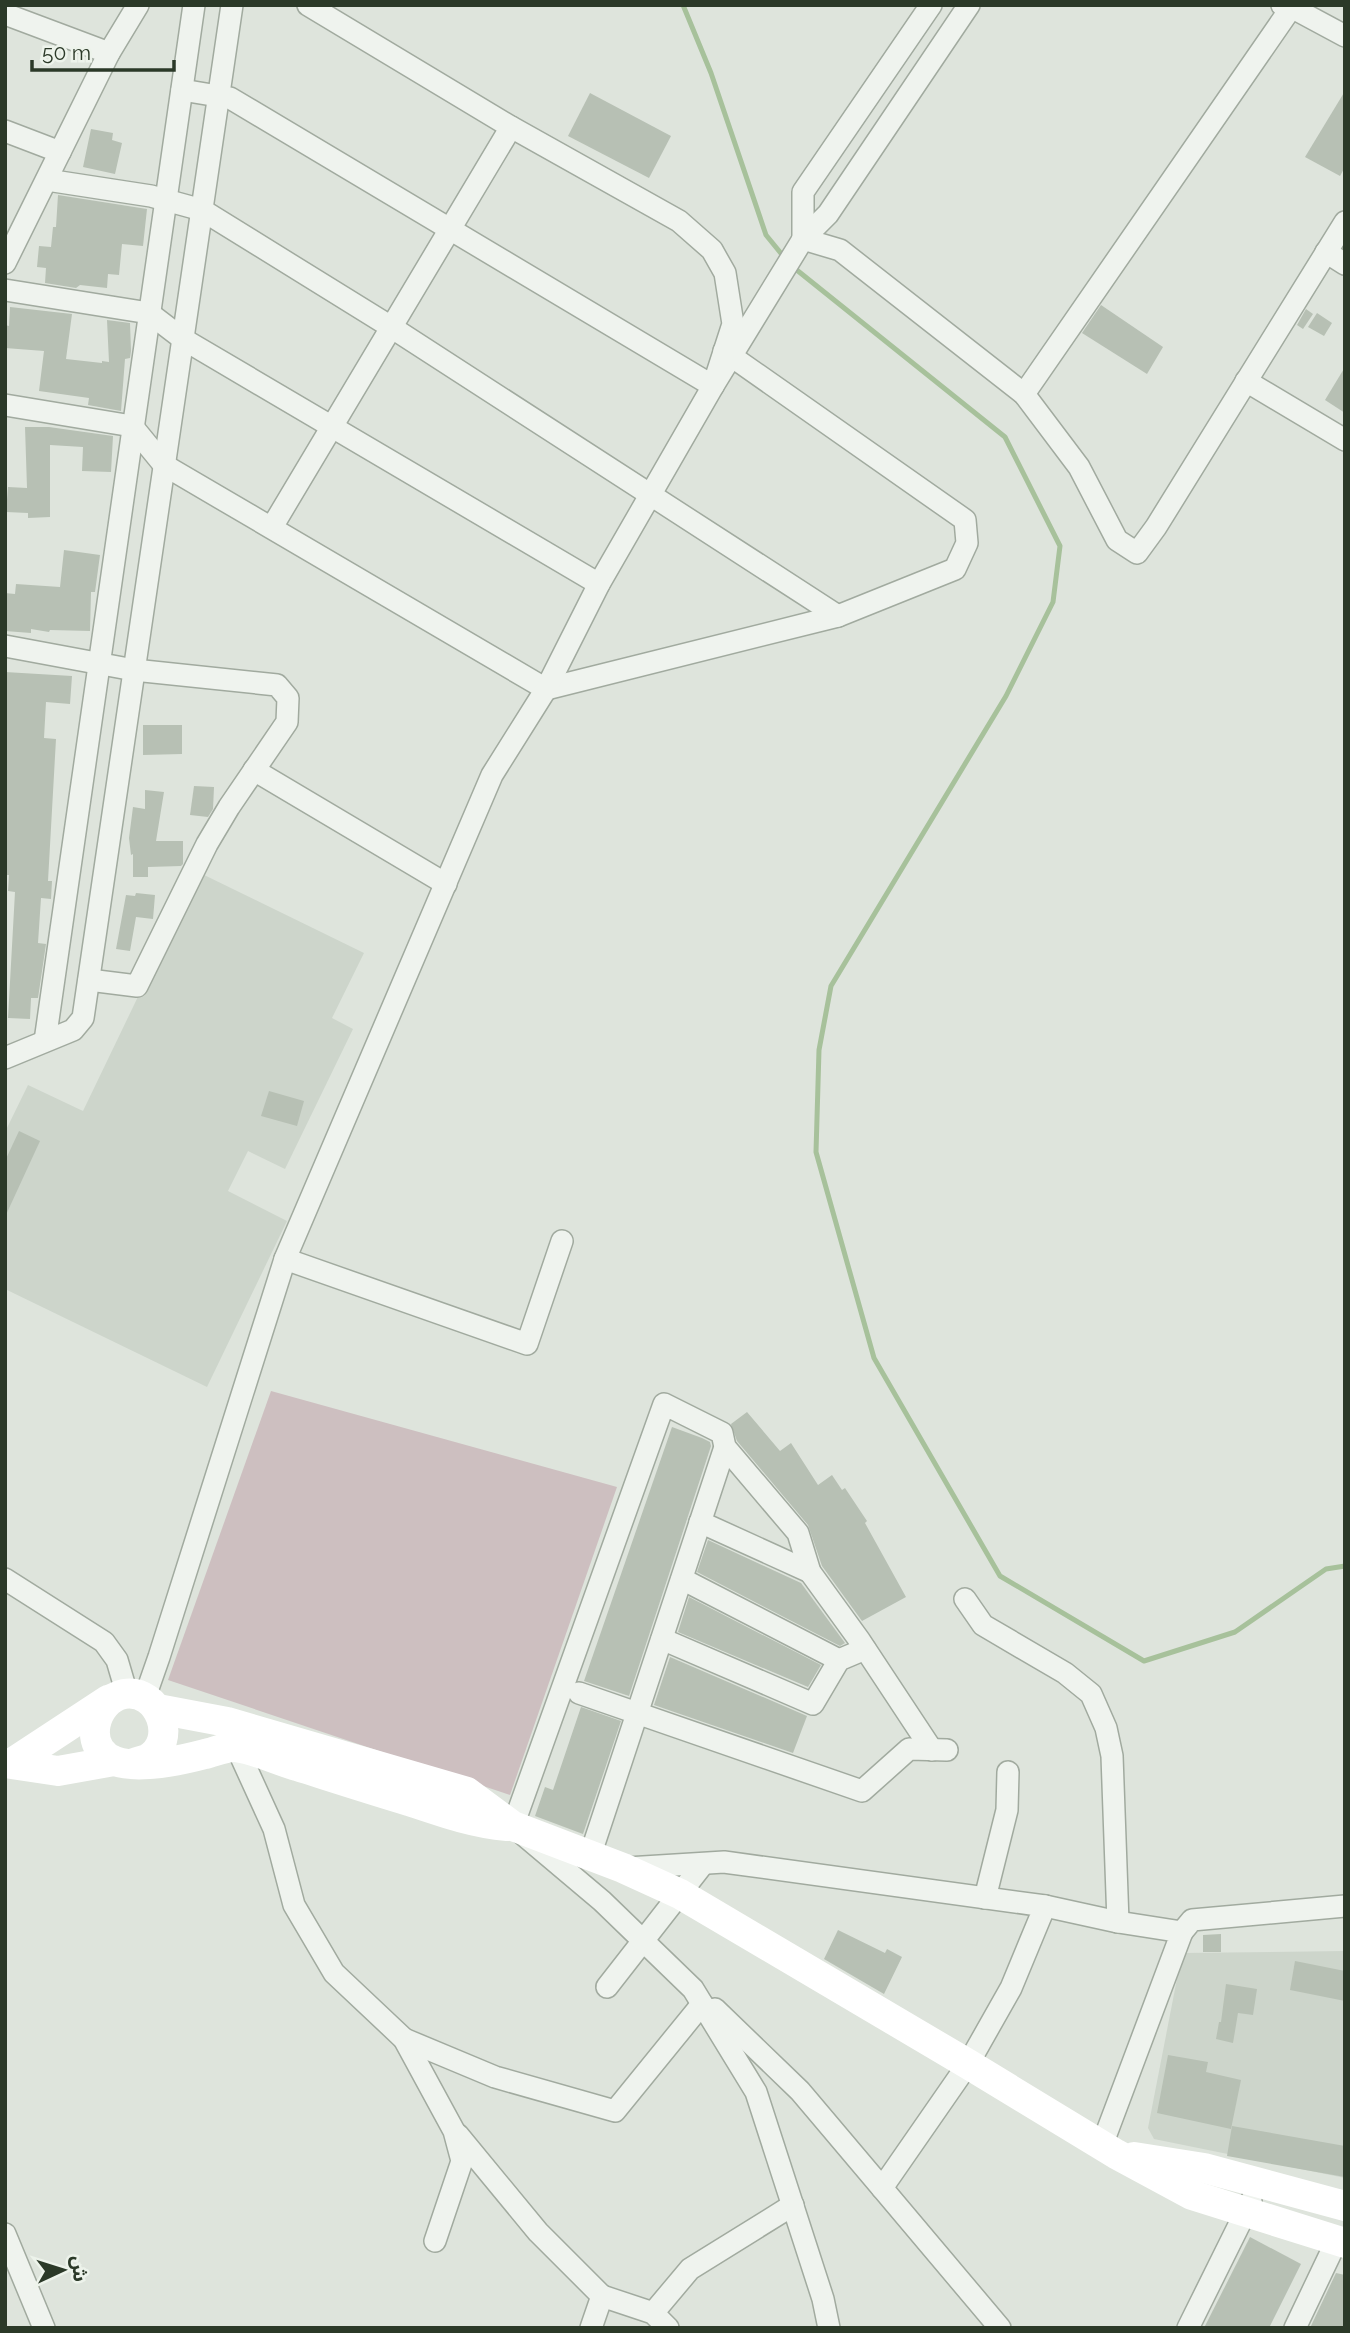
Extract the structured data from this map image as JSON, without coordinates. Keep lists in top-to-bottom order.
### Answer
{
  "scale_bar": "50 m",
  "north": "right"
}
